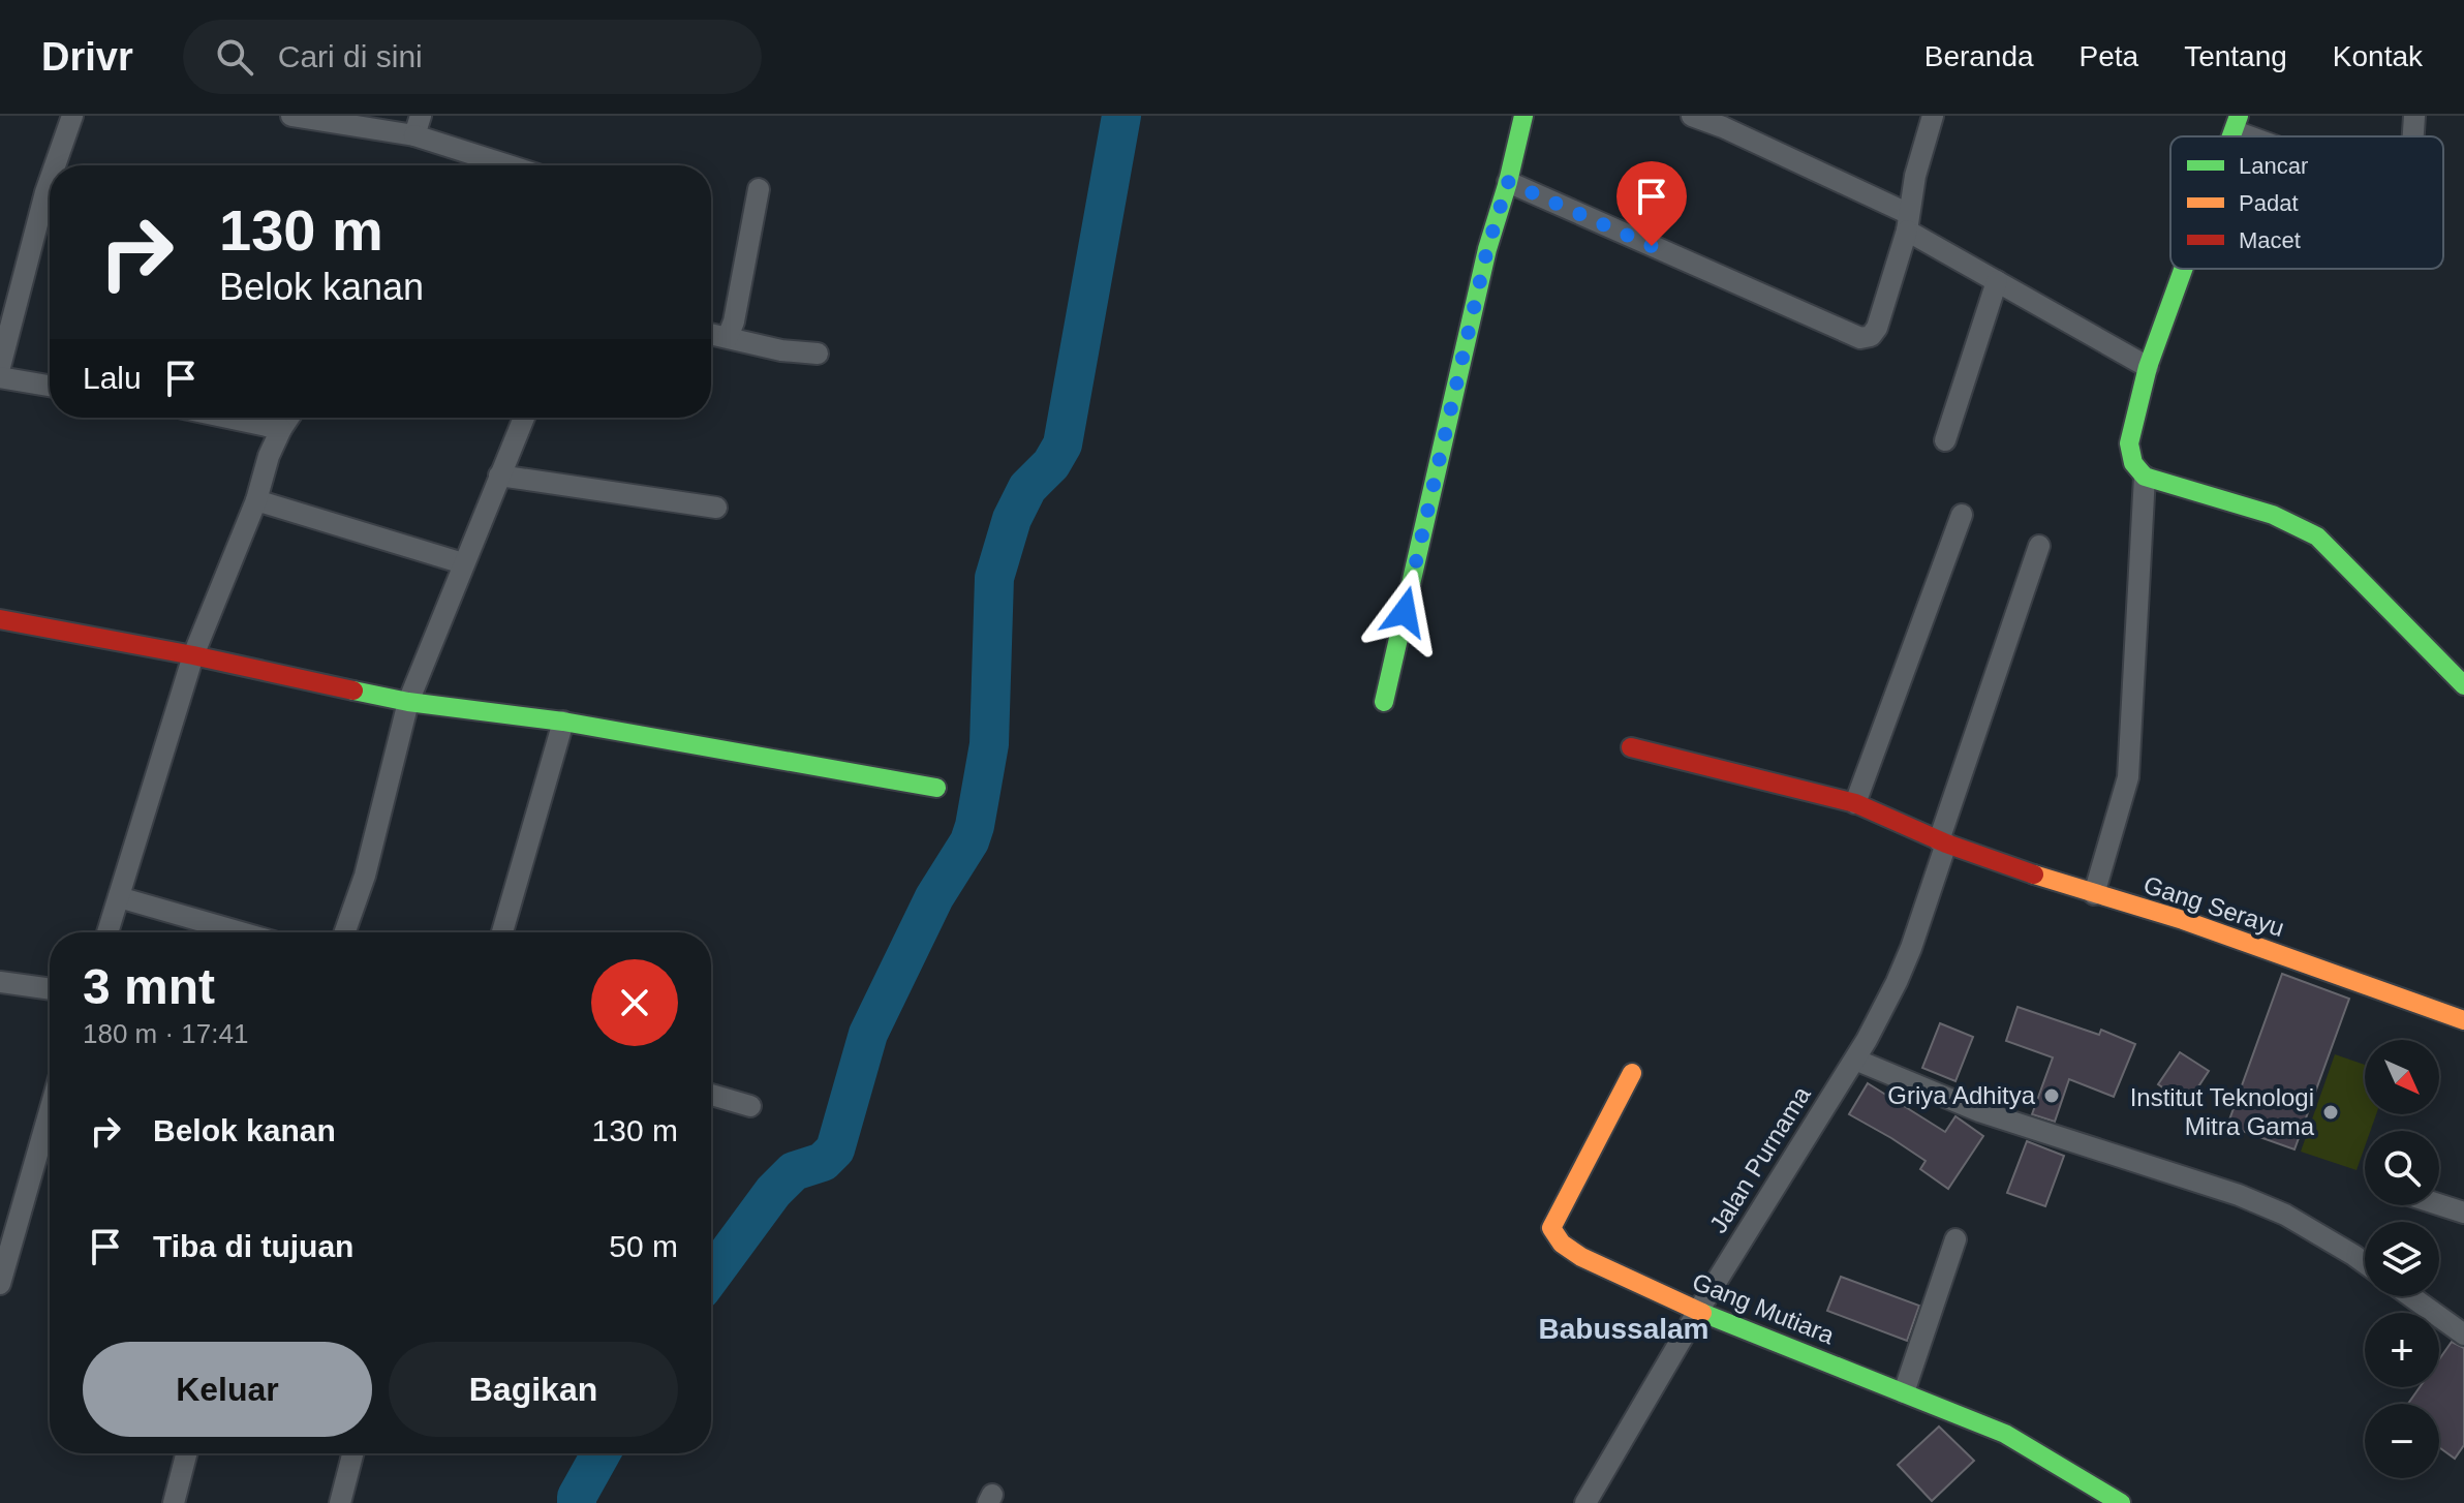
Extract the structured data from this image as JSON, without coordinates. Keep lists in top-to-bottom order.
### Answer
{
  "streets": {
    "street": ["Gang Serayu", "Jalan Purnama", "Gang Mutiara"]
  },
  "crossings": [
    ["Gang Serayu", "Jalan Purnama"],
    ["Jalan Purnama", "Gang Mutiara"]
  ],
  "districts": ["Babussalam"],
  "places": ["Griya Adhitya", "Institut Teknologi Mitra Gama"],
  "legend": ["Lancar", "Padat", "Macet"],
  "north": "bottom right",
  "page": {
    "header": "Drivr",
    "search": "Cari di sini",
    "nav": [
      "Beranda",
      "Peta",
      "Tentang",
      "Kontak"
    ],
    "turn": ["130 m", "Belok kanan"],
    "then": "Lalu",
    "heading": ["3 mnt", "180 m · 17:41"],
    "map_buttons": ["+", "−"],
    "list": [
      {
        "name": "Belok kanan",
        "value": "130 m"
      },
      {
        "name": "Tiba di tujuan",
        "value": "50 m"
      }
    ],
    "buttons": ["Keluar", "Bagikan"]
  }
}
